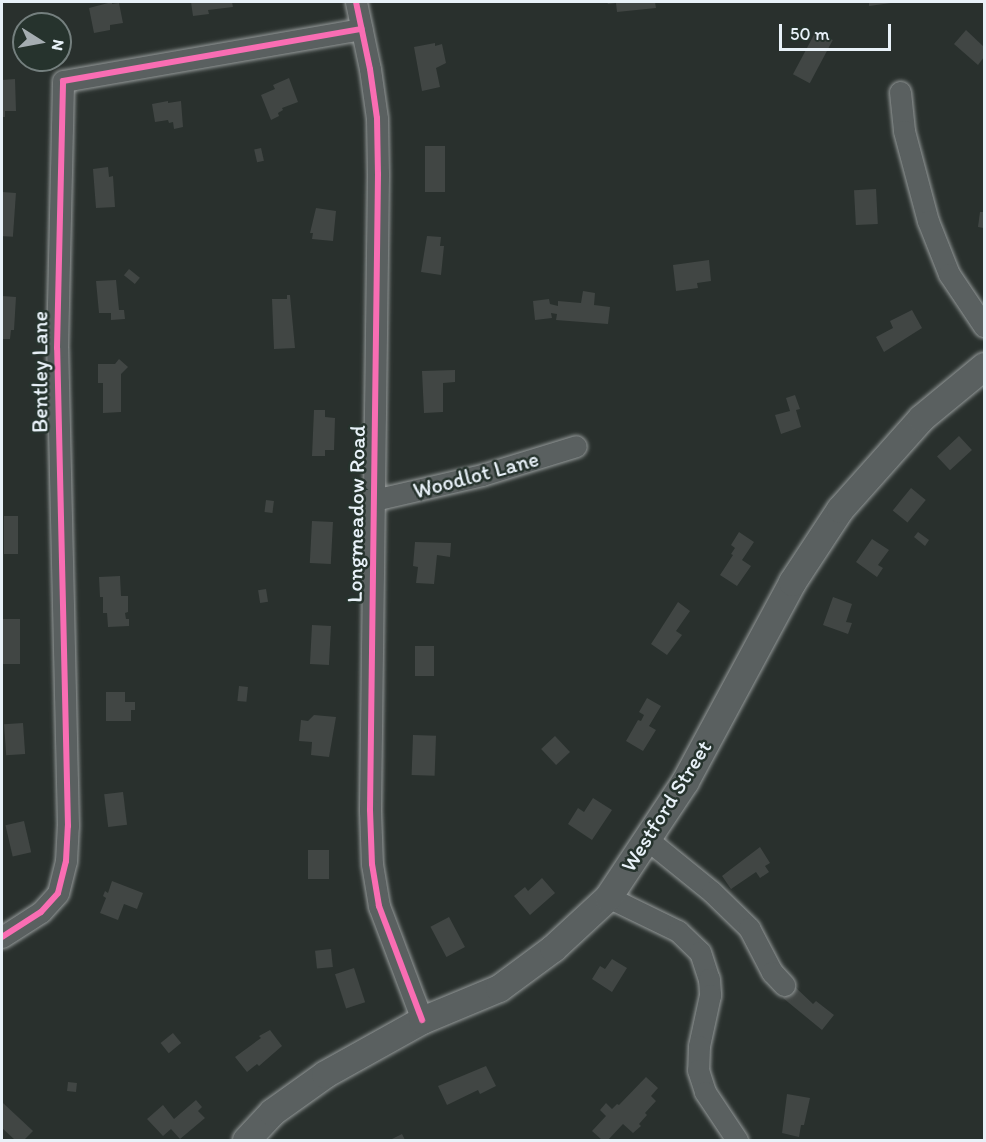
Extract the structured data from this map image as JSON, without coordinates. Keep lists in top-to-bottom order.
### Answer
{
  "streets": {
    "main road": ["Westford Street"],
    "street": ["Bentley Lane", "Woodlot Lane", "Longmeadow Road"]
  },
  "crossings": [
    ["Bentley Lane", "Longmeadow Road"],
    ["Woodlot Lane", "Longmeadow Road"],
    ["Longmeadow Road", "Westford Street"]
  ],
  "scale_bar": "50 m",
  "north": "right"
}
